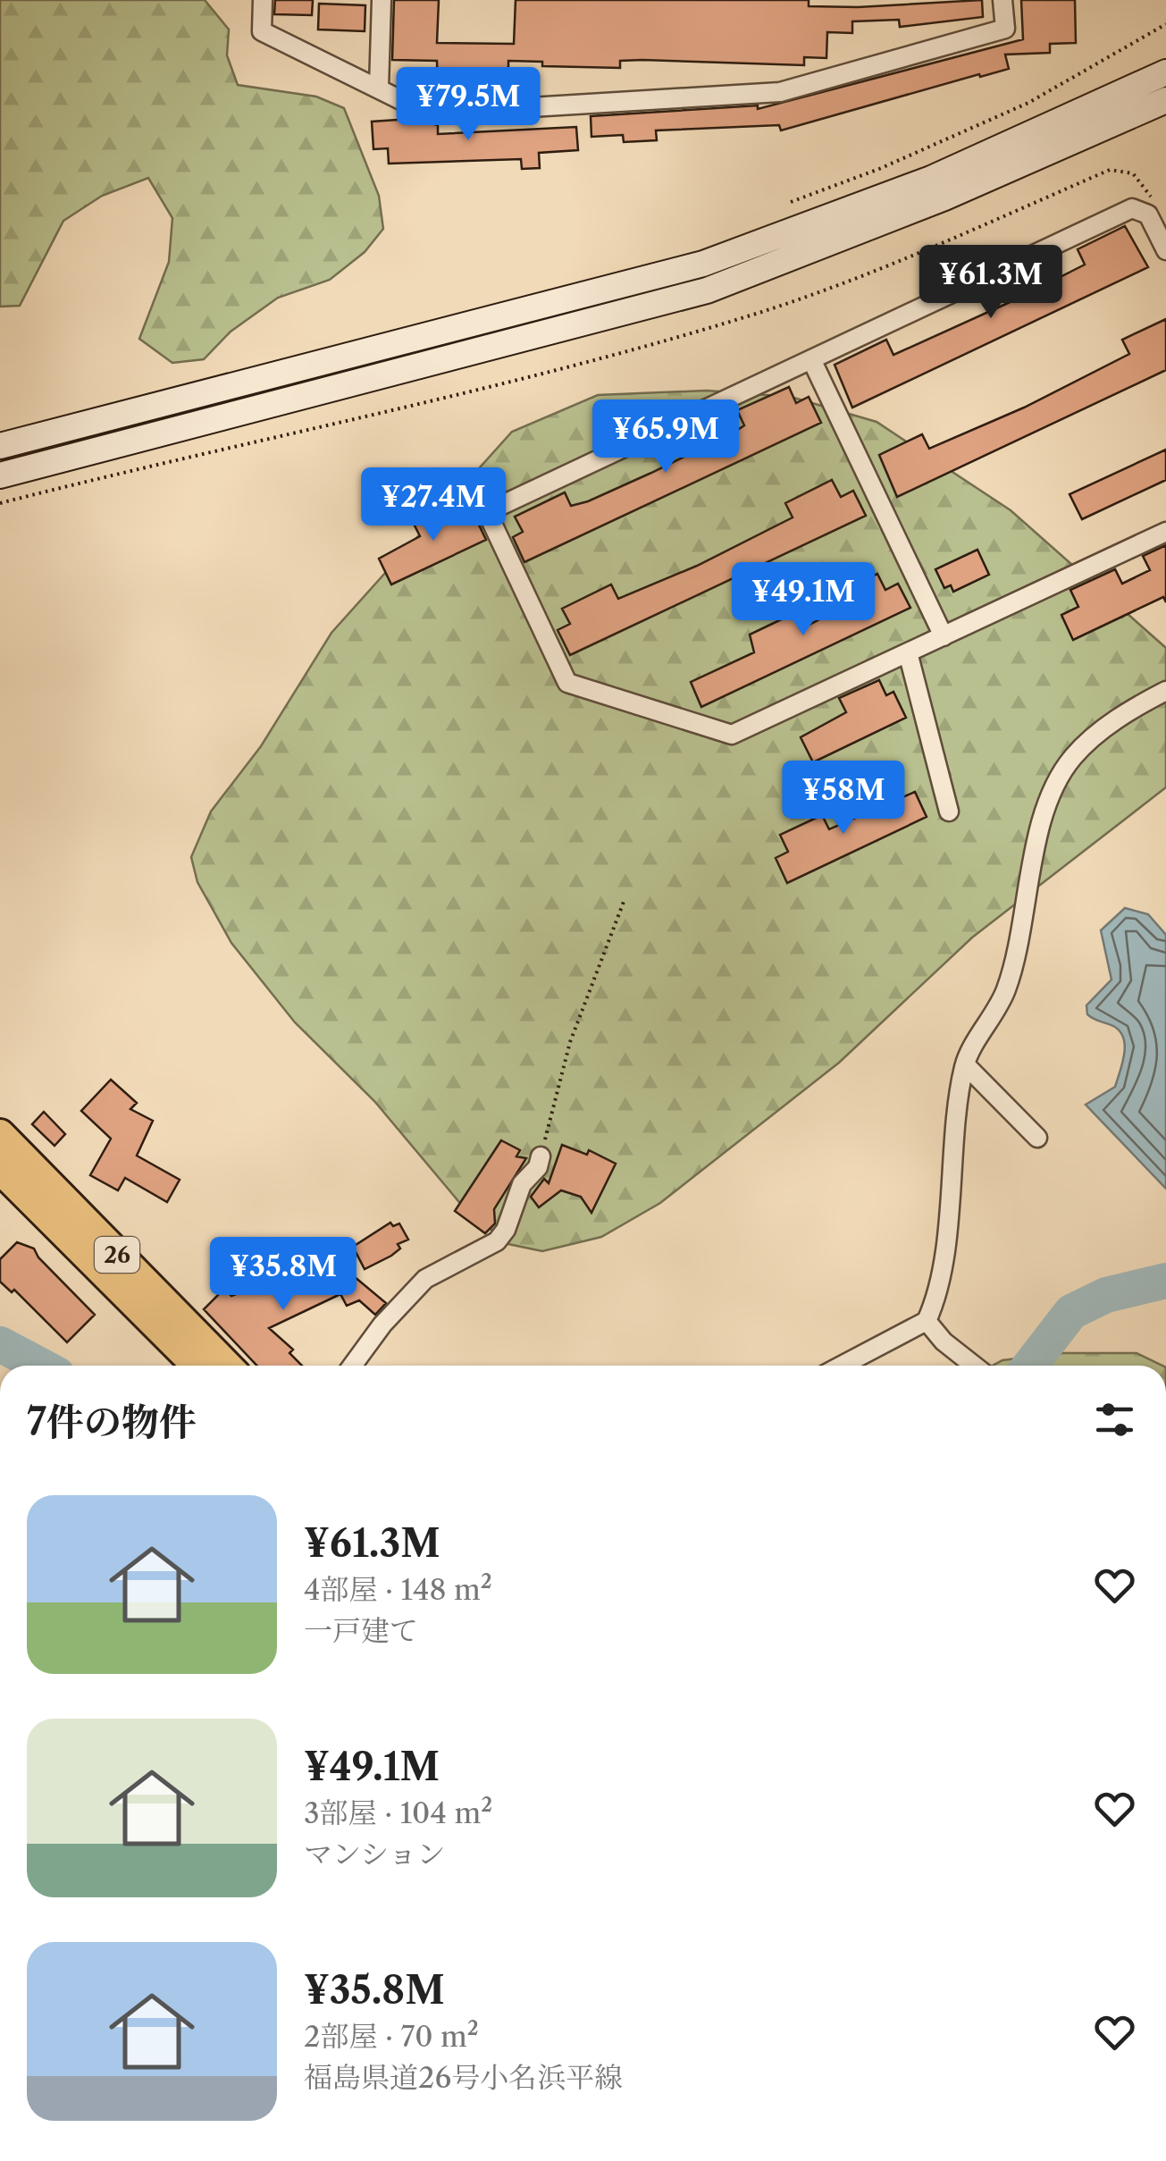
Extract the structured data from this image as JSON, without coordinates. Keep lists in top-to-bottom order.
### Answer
{
  "streets": {
    "main road": ["26"]
  },
  "page": {
    "price": [
      "¥79.5M",
      "¥61.3M",
      "¥65.9M",
      "¥27.4M",
      "¥49.1M",
      "¥58M",
      "¥35.8M"
    ],
    "heading": "7件の物件",
    "list": [
      {
        "name": "¥61.3M",
        "note": "4部屋 · 148 m² · 一戸建て"
      },
      {
        "name": "¥49.1M",
        "note": "3部屋 · 104 m² · マンション"
      },
      {
        "name": "¥35.8M",
        "note": "2部屋 · 70 m² · 福島県道26号小名浜平線"
      }
    ]
  }
}
